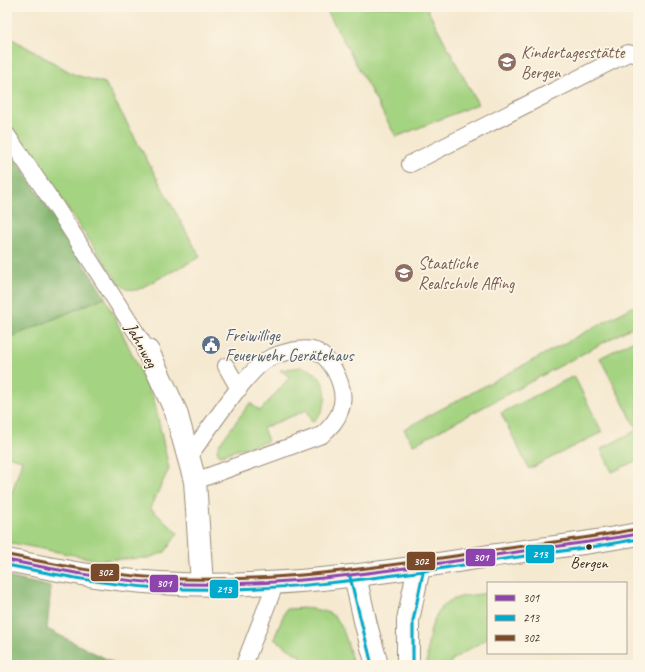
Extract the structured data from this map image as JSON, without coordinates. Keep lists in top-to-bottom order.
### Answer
{
  "streets": {
    "main road": ["Jahnweg"]
  },
  "places": {
    "school or university": ["Kindertagesstätte Bergen", "Staatliche Realschule Affing"],
    "public building": ["Freiwillige Feuerwehr Gerätehaus"],
    "other": ["Bergen"]
  },
  "lines": ["transit line 302", "transit line 301", "transit line 213"],
  "legend": ["301", "213", "302"]
}
